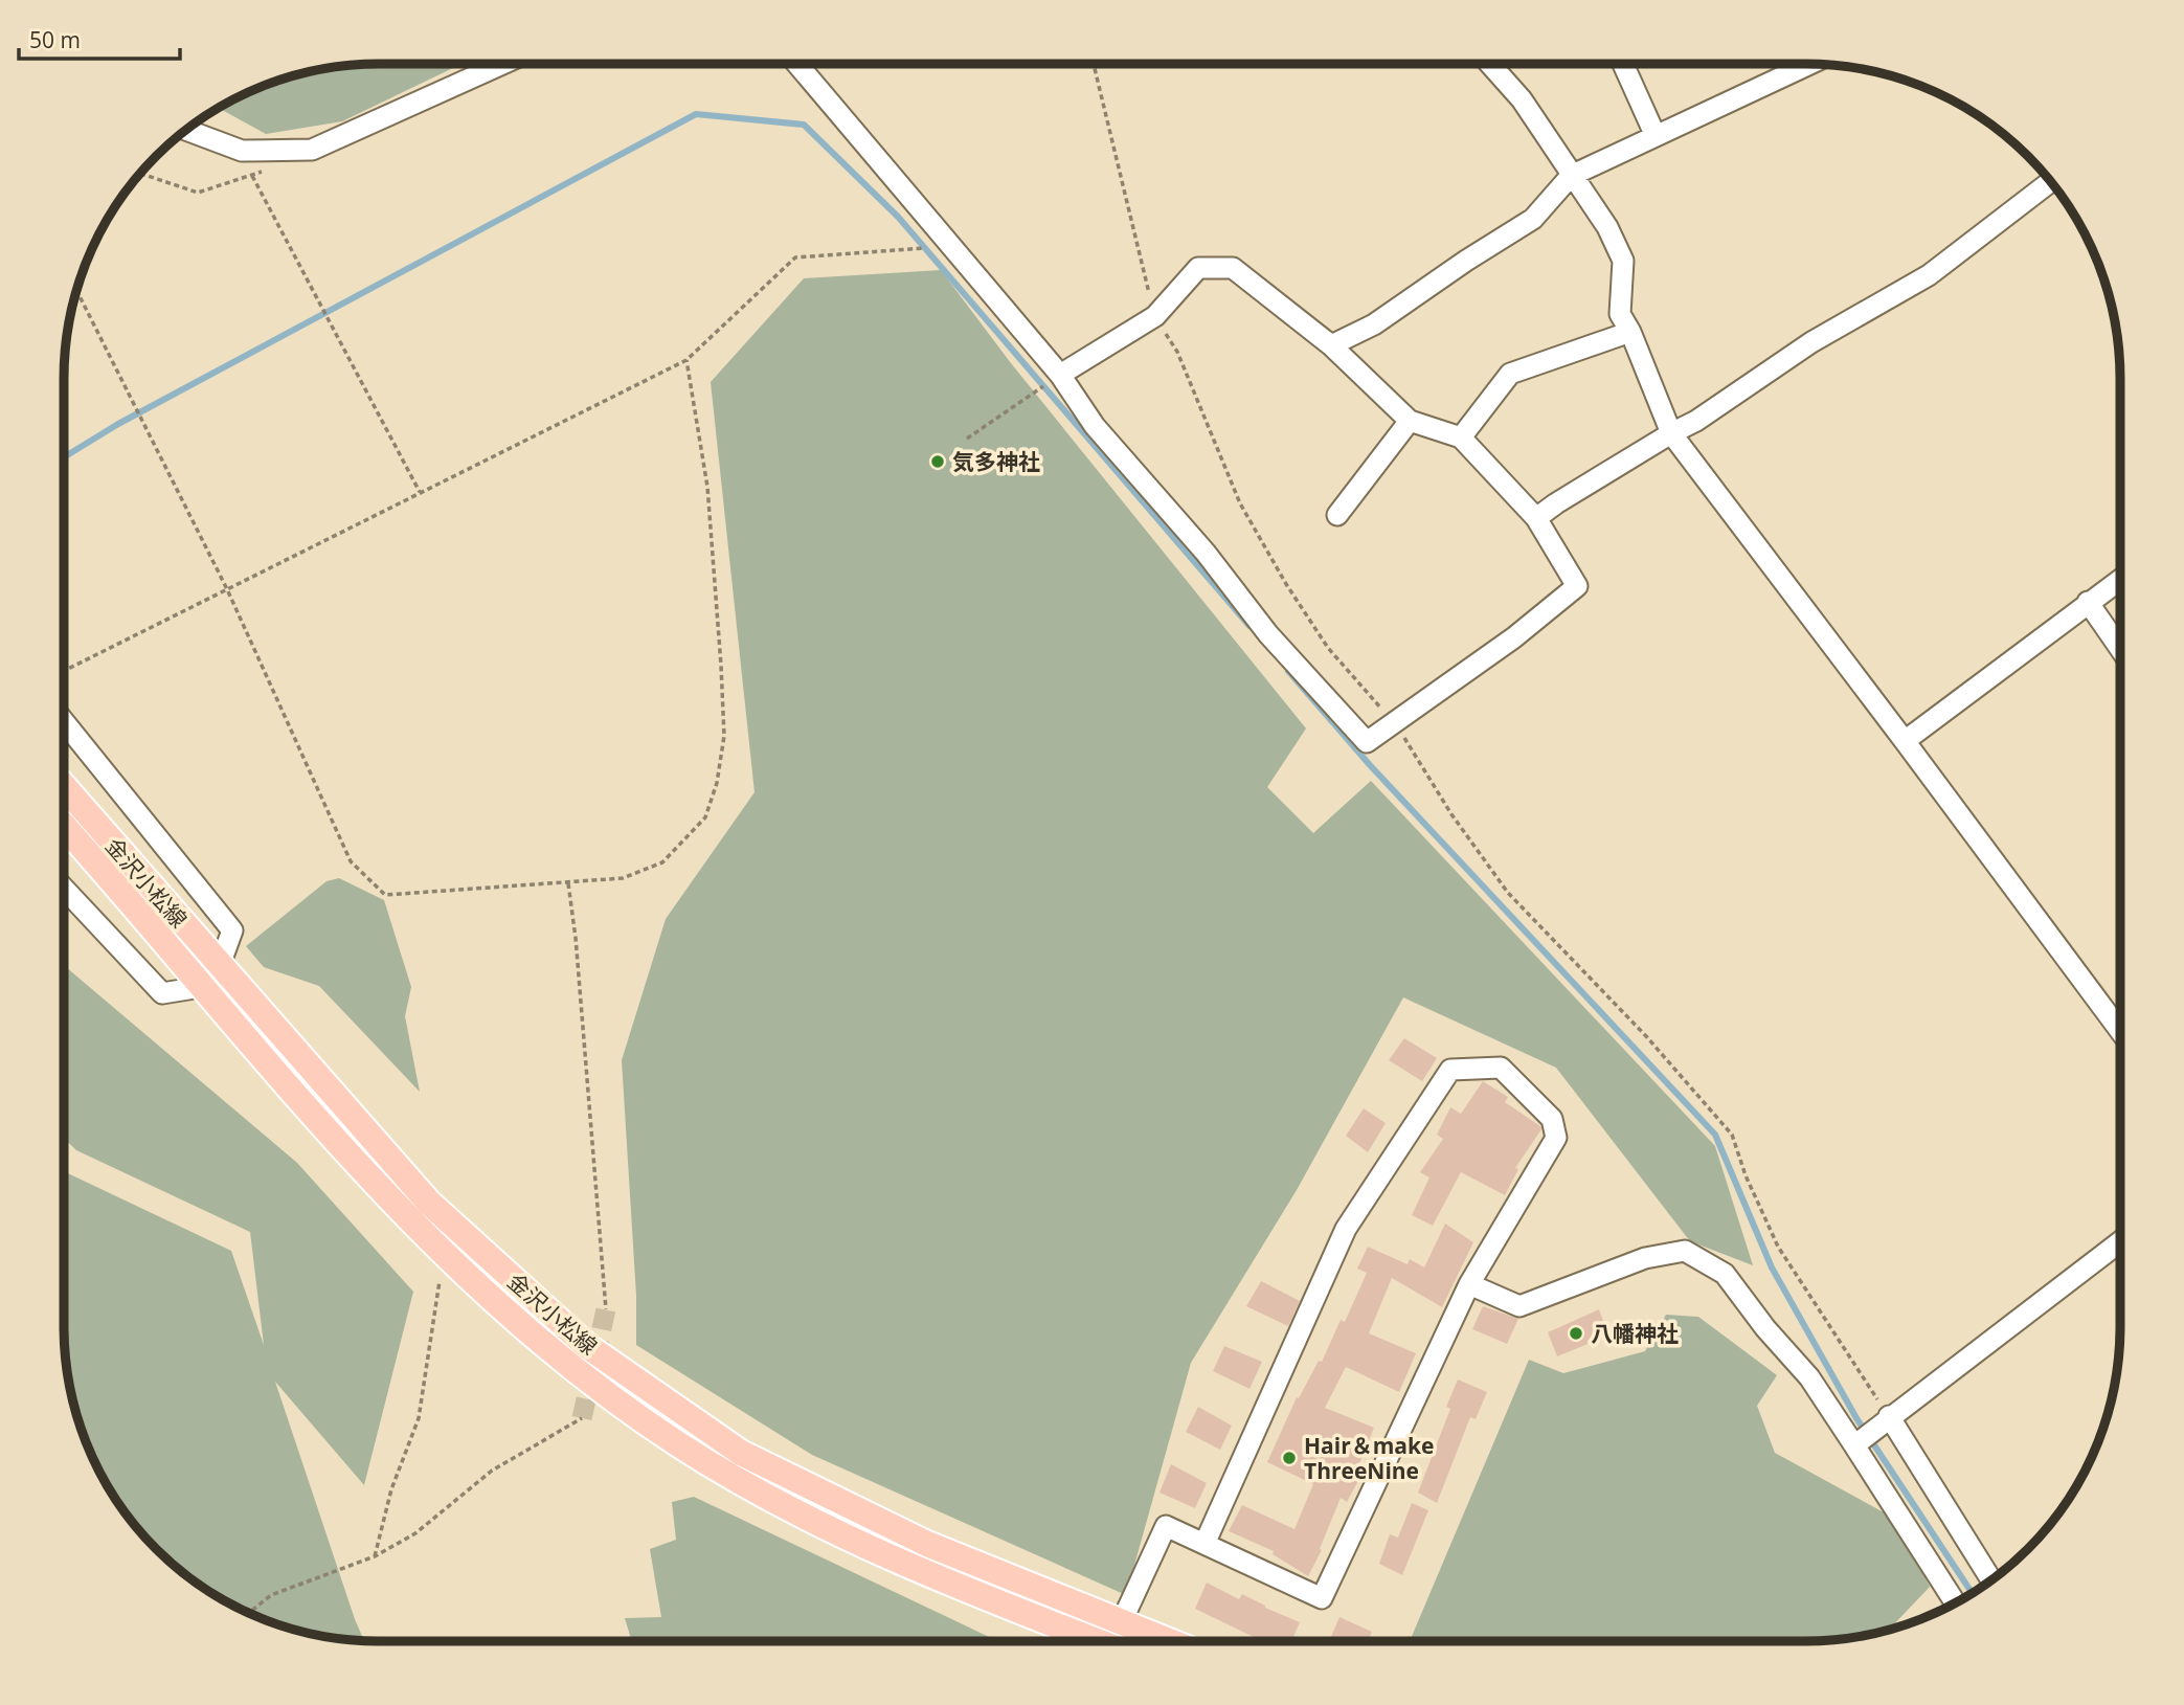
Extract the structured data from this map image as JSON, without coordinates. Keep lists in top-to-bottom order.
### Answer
{
  "streets": {
    "main road": ["金沢小松線"]
  },
  "places": ["気多神社", "八幡神社", "Hair＆make ThreeNine"],
  "scale_bar": "50 m"
}
